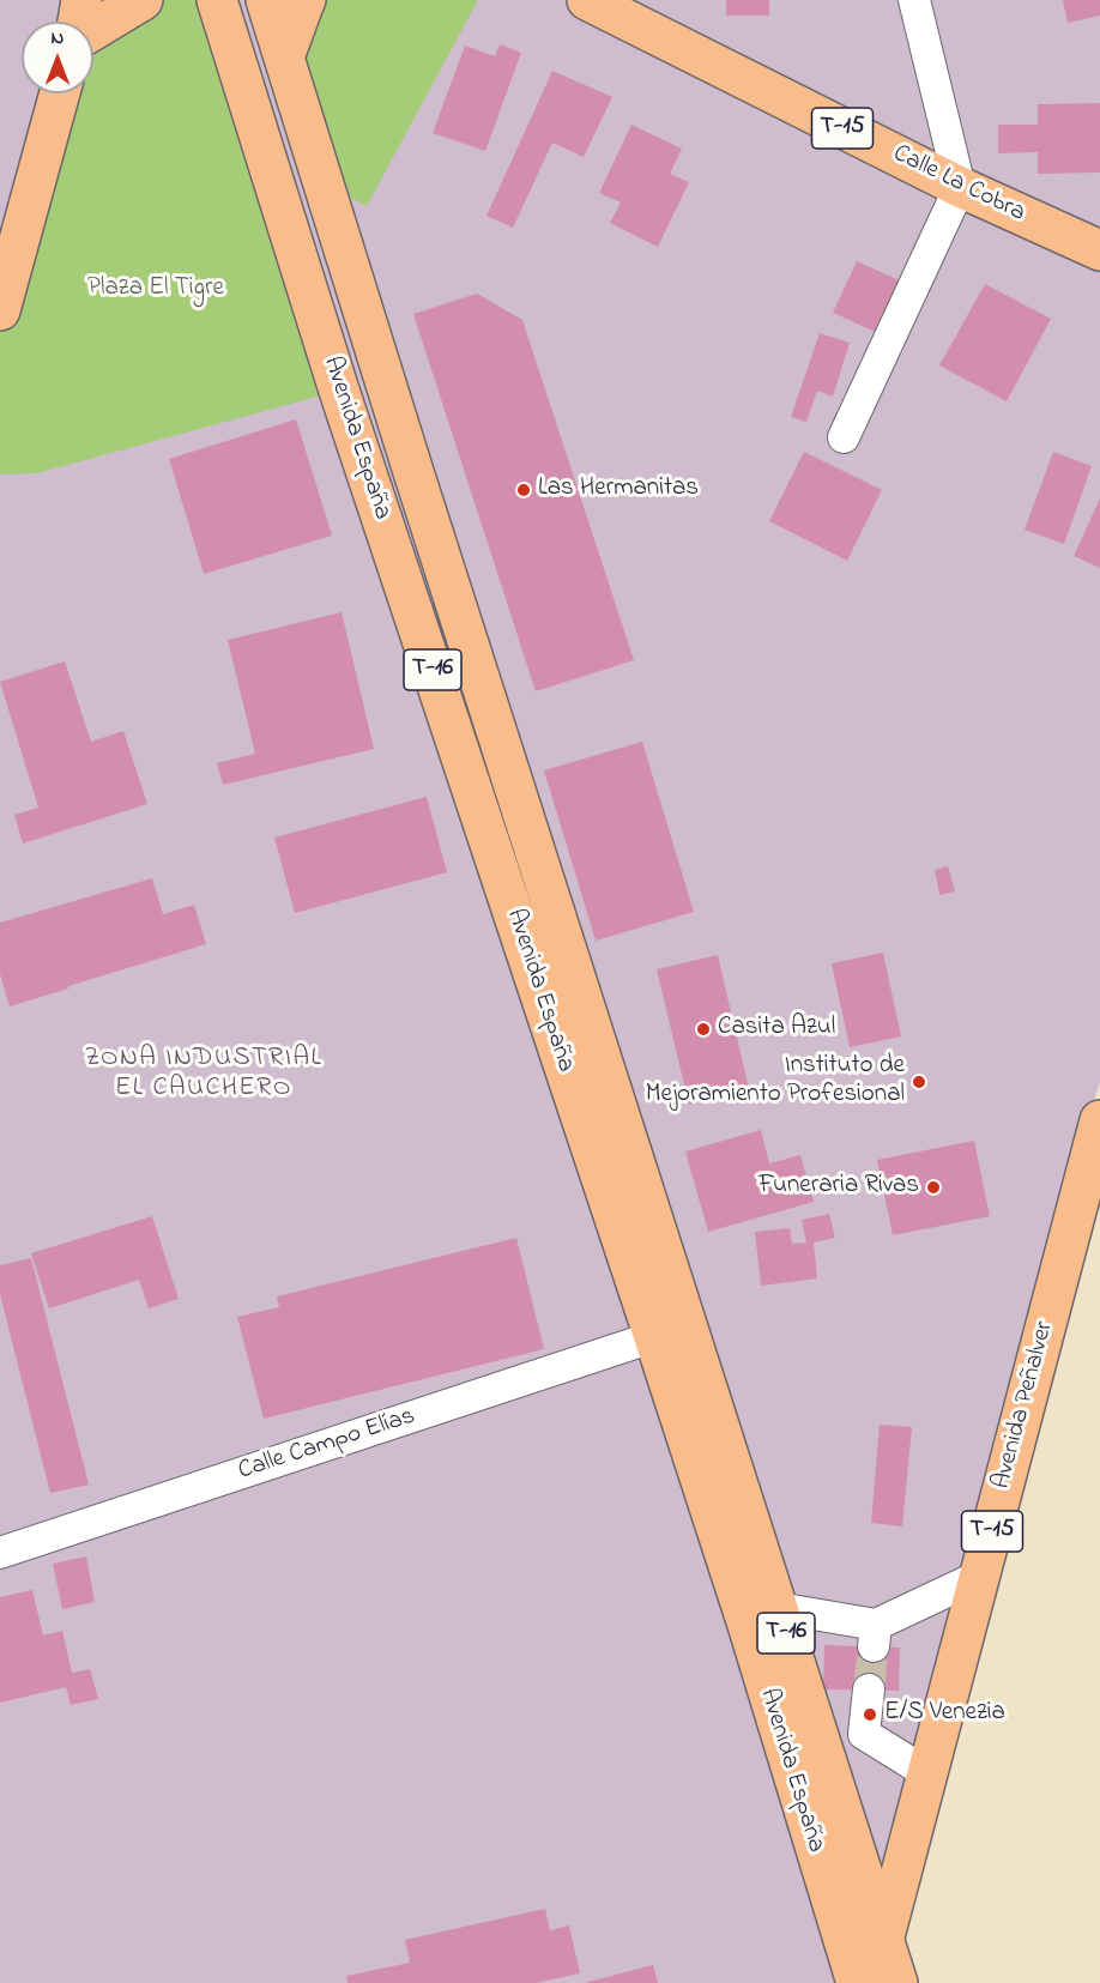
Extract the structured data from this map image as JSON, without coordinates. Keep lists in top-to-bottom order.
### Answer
{
  "streets": {
    "main road": [
      "T-15",
      "Calle La Cobra",
      "Avenida España",
      "T-16",
      "Avenida Peñalver"
    ],
    "street": ["Calle Campo Elías"]
  },
  "crossings": [
    ["Avenida España", "Avenida Peñalver"],
    ["Avenida España", "Calle Campo Elías"]
  ],
  "districts": ["ZONA INDUSTRIAL EL CAUCHERO"],
  "parks": ["Plaza El Tigre"],
  "places": [
    "Las Hermanitas",
    "Casita Azul",
    "Instituto de Mejoramiento Profesional",
    "Funeraria Rivas",
    "E/S Venezia"
  ],
  "north": "top"
}
